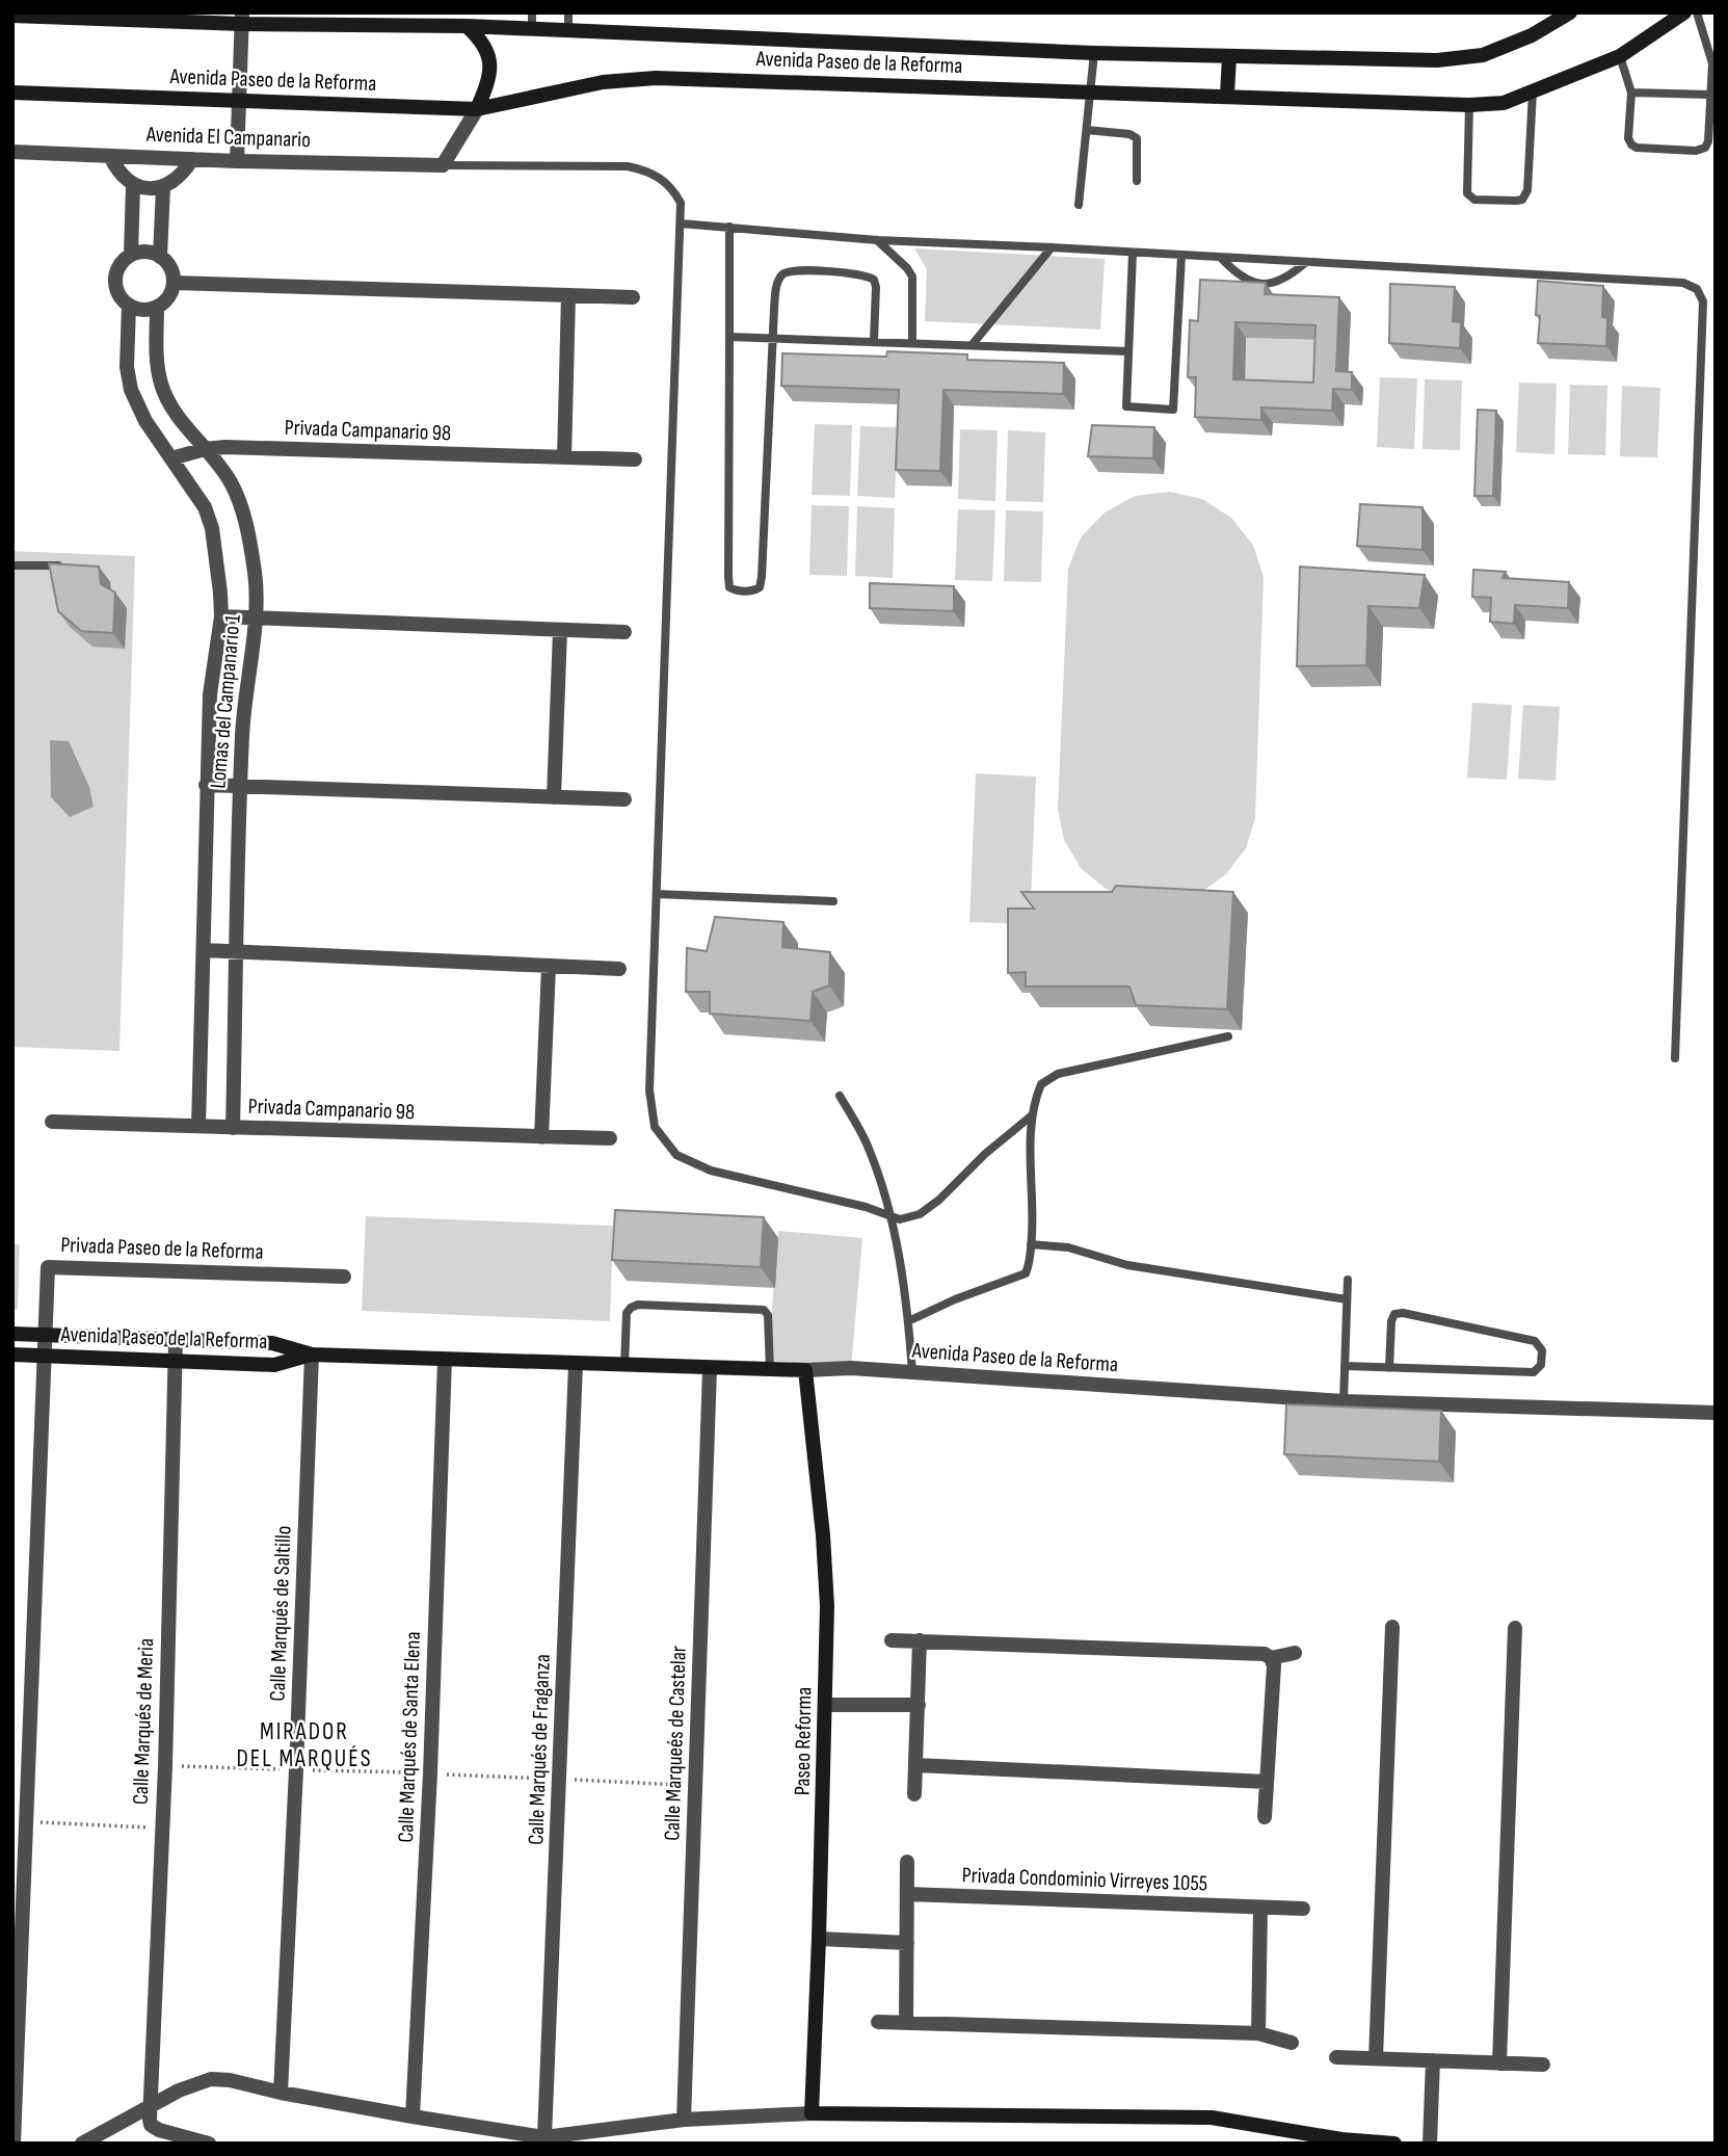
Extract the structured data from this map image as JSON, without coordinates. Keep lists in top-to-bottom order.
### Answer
{
  "streets": {
    "street": [
      "Avenida Paseo de la Reforma",
      "Avenida El Campanario",
      "Privada Campanario 98",
      "Lomas del Campanario 1",
      "Privada Paseo de la Reforma",
      "Calle Marqués de Saltillo",
      "Calle Marqués de Meria",
      "Calle Marqués de Santa Elena",
      "Paseo Reforma",
      "Calle Marqueés de Castelar",
      "Calle Marqués de Fraganza",
      "Privada Condominio Virreyes 1055"
    ]
  },
  "crossings": [
    ["Avenida Paseo de la Reforma", "Privada Paseo de la Reforma"],
    ["Avenida Paseo de la Reforma", "Calle Marqués de Saltillo"],
    ["Avenida Paseo de la Reforma", "Calle Marqués de Meria"],
    ["Avenida Paseo de la Reforma", "Calle Marqués de Santa Elena"],
    ["Avenida Paseo de la Reforma", "Paseo Reforma"],
    ["Avenida Paseo de la Reforma", "Calle Marqueés de Castelar"],
    ["Avenida Paseo de la Reforma", "Calle Marqués de Fraganza"],
    ["Privada Campanario 98", "Lomas del Campanario 1"]
  ],
  "districts": ["MIRADOR DEL MARQUÉS"]
}
